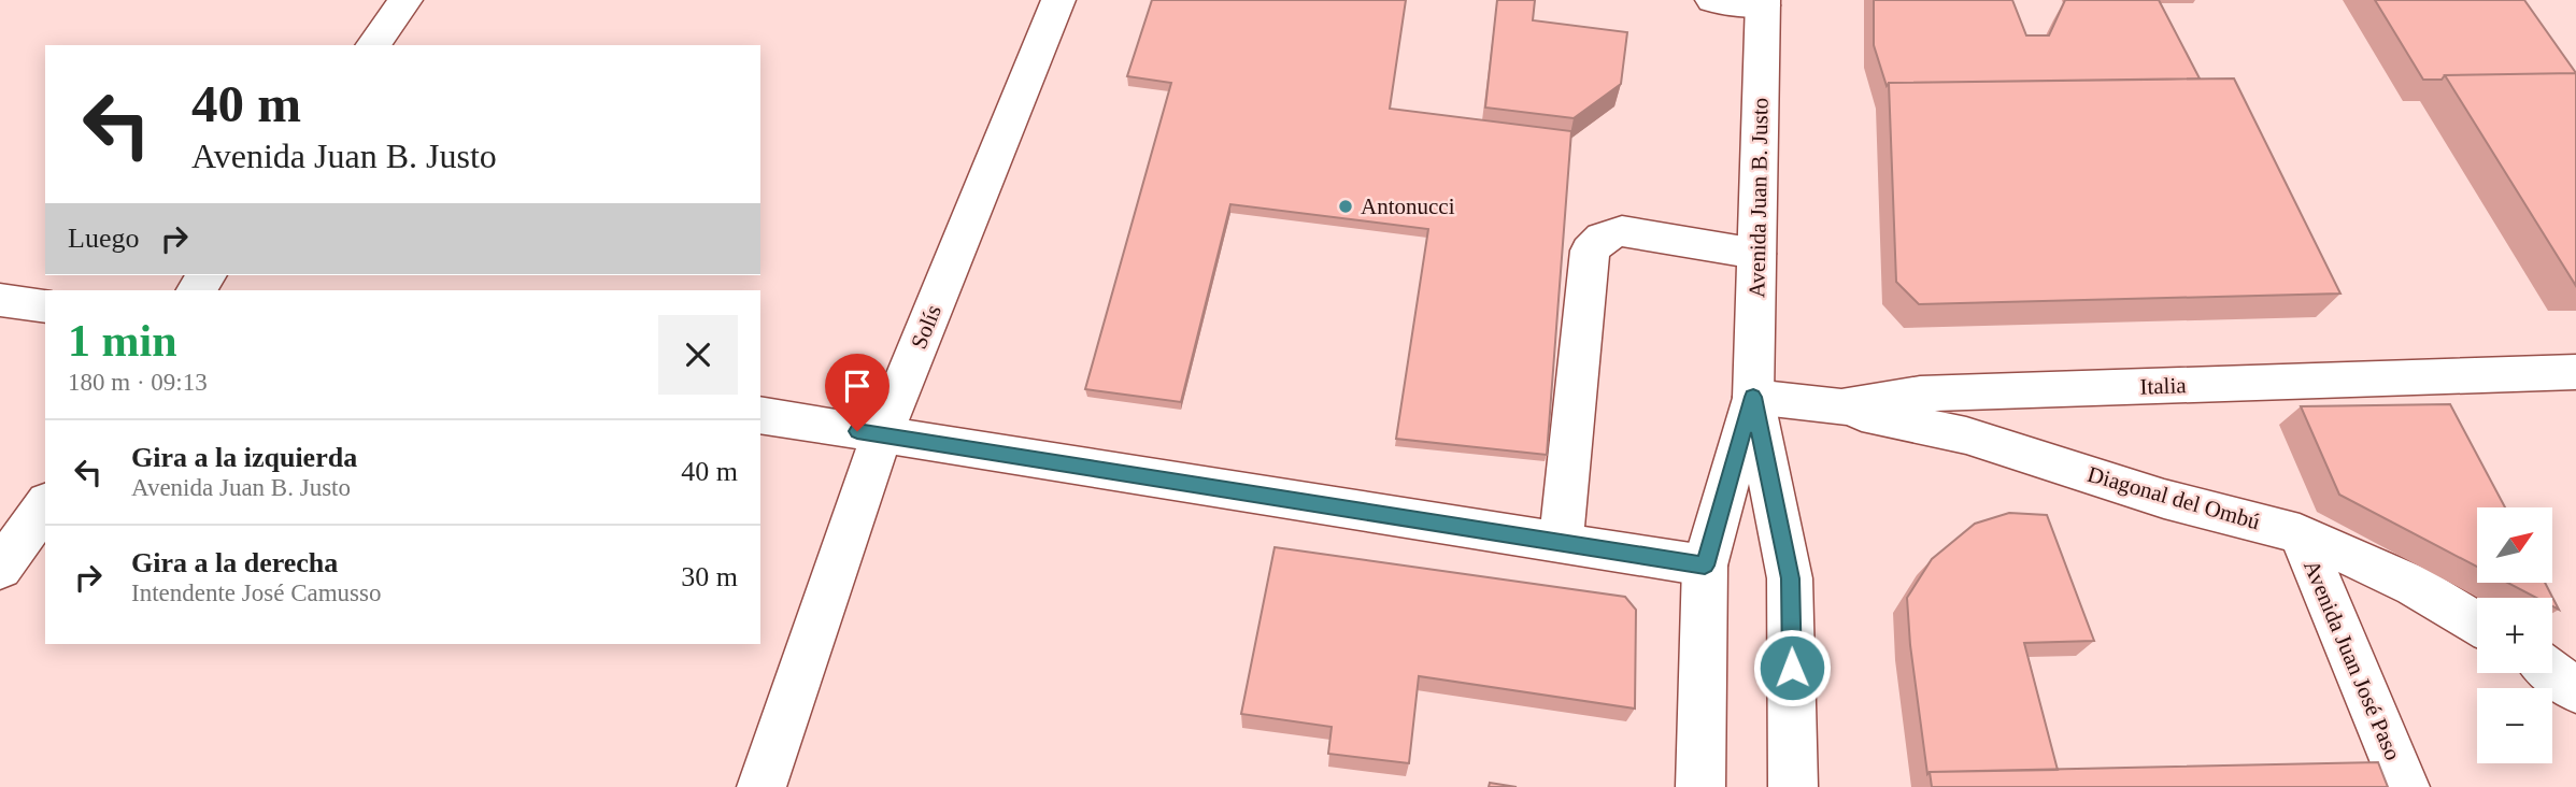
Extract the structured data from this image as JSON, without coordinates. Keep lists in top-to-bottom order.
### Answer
{
  "streets": {
    "street": [
      "Avenida Juan B. Justo",
      "Solís",
      "Italia",
      "Diagonal del Ombú",
      "Avenida Juan José Paso"
    ]
  },
  "crossings": [
    ["Avenida Juan B. Justo", "Italia"],
    ["Italia", "Diagonal del Ombú"],
    ["Diagonal del Ombú", "Avenida Juan José Paso"]
  ],
  "places": ["Antonucci"],
  "north": "top right",
  "page": {
    "turn": ["40 m", "Avenida Juan B. Justo"],
    "then": "Luego",
    "heading": ["1 min", "180 m · 09:13"],
    "list": [
      {
        "name": "Gira a la izquierda",
        "note": "Avenida Juan B. Justo",
        "value": "40 m"
      },
      {
        "name": "Gira a la derecha",
        "note": "Intendente José Camusso",
        "value": "30 m"
      }
    ],
    "map_buttons": ["+", "−"]
  }
}
